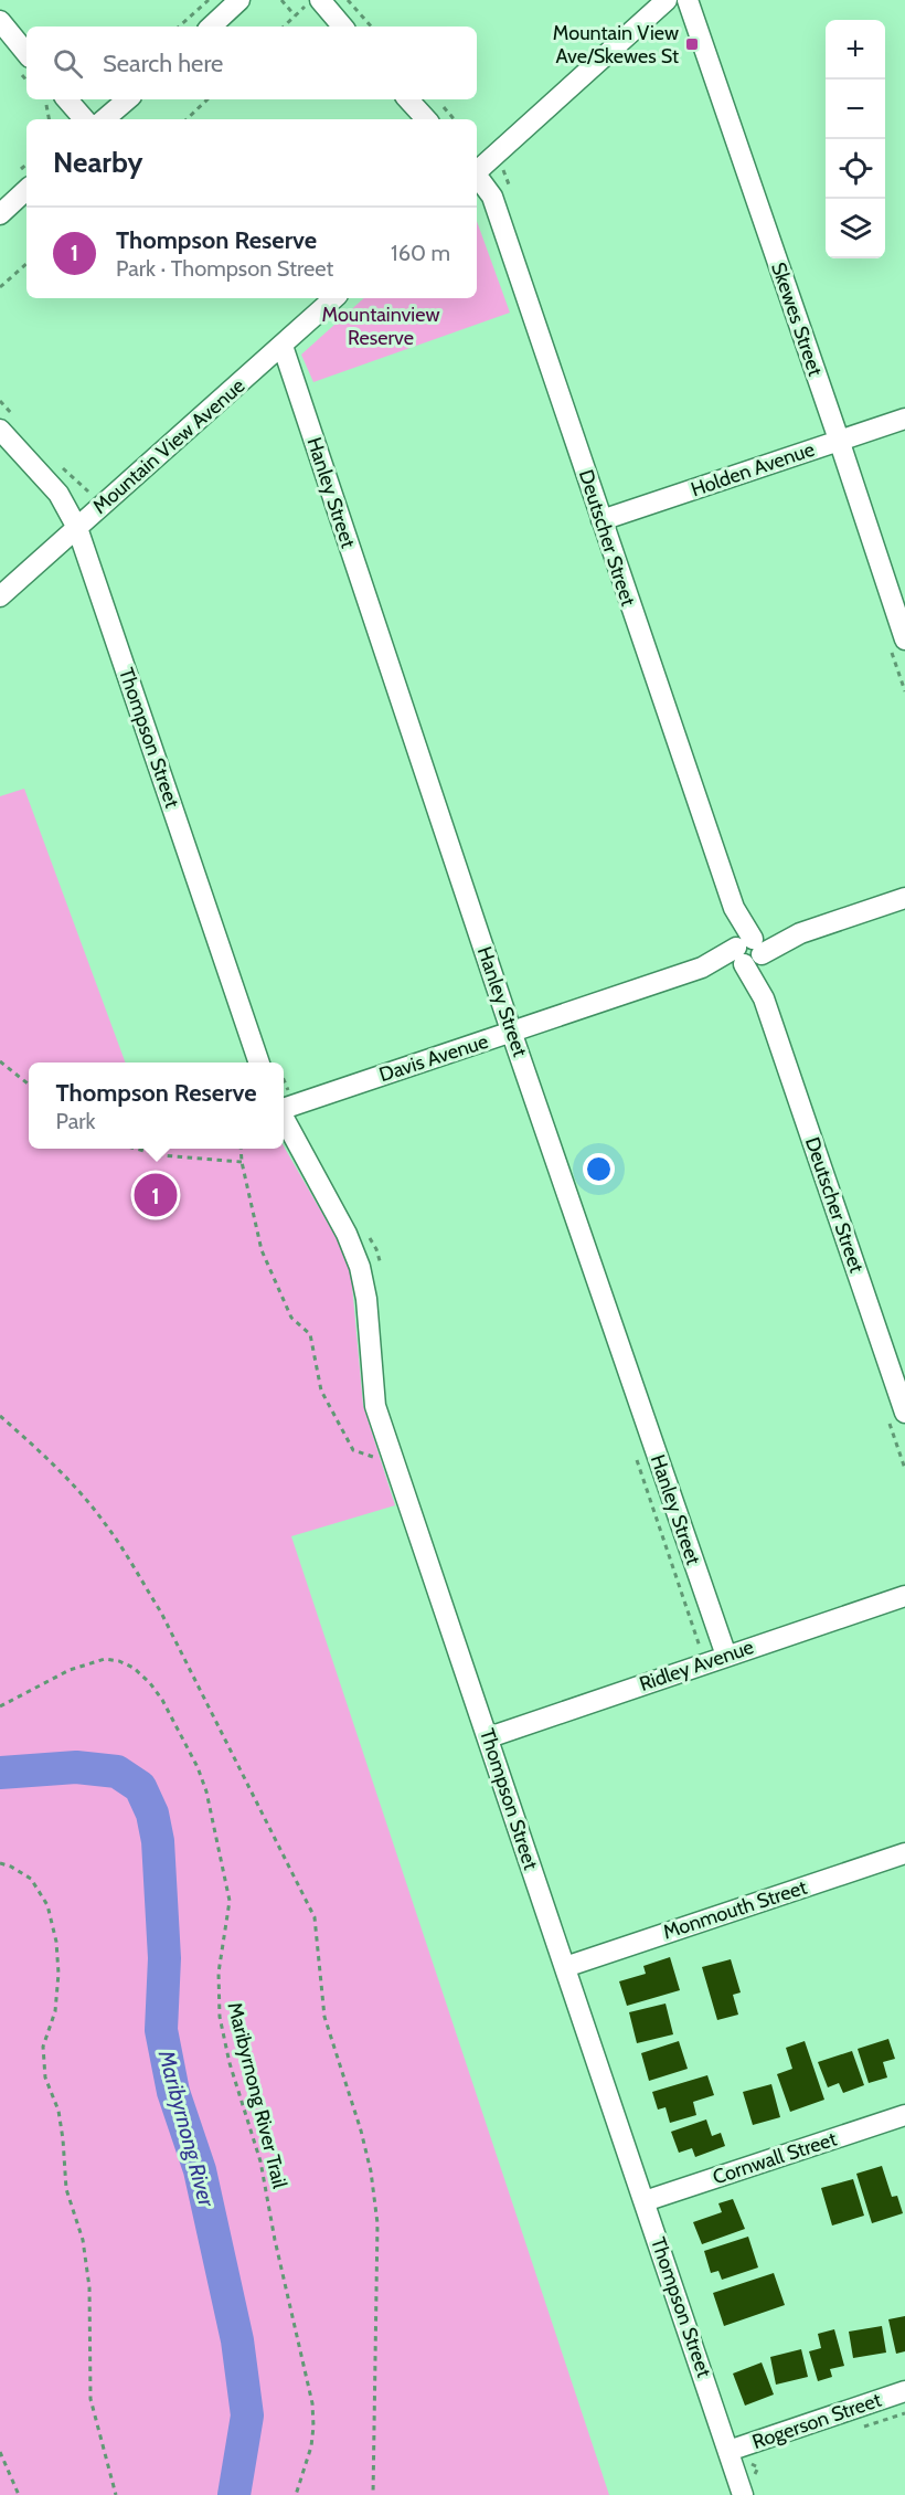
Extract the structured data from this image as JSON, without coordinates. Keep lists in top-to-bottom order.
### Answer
{
  "streets": {
    "street": [
      "Skewes Street",
      "Mountain View Avenue",
      "Holden Avenue",
      "Hanley Street",
      "Deutscher Street",
      "Thompson Street",
      "Davis Avenue",
      "Ridley Avenue",
      "Monmouth Street",
      "Cornwall Street",
      "Rogerson Street"
    ],
    "path": ["Maribyrnong River Trail"]
  },
  "crossings": [
    ["Skewes Street", "Holden Avenue"],
    ["Mountain View Avenue", "Hanley Street"],
    ["Mountain View Avenue", "Thompson Street"],
    ["Holden Avenue", "Deutscher Street"],
    ["Hanley Street", "Davis Avenue"],
    ["Hanley Street", "Ridley Avenue"],
    ["Deutscher Street", "Davis Avenue"],
    ["Thompson Street", "Davis Avenue"],
    ["Thompson Street", "Ridley Avenue"],
    ["Thompson Street", "Monmouth Street"],
    ["Thompson Street", "Cornwall Street"],
    ["Thompson Street", "Rogerson Street"]
  ],
  "water": ["Maribyrnong River"],
  "parks": ["Mountainview Reserve"],
  "places": {
    "transit": ["Mountain View Ave/Skewes St"]
  },
  "page": {
    "map_buttons": ["+", "−"],
    "search": "Search here",
    "heading": "Nearby",
    "list": [
      {
        "mark": "1",
        "name": "Thompson Reserve",
        "note": "Park · Thompson Street",
        "value": "160 m"
      }
    ],
    "popup": ["Thompson Reserve", "Park"],
    "pins": "1"
  }
}
